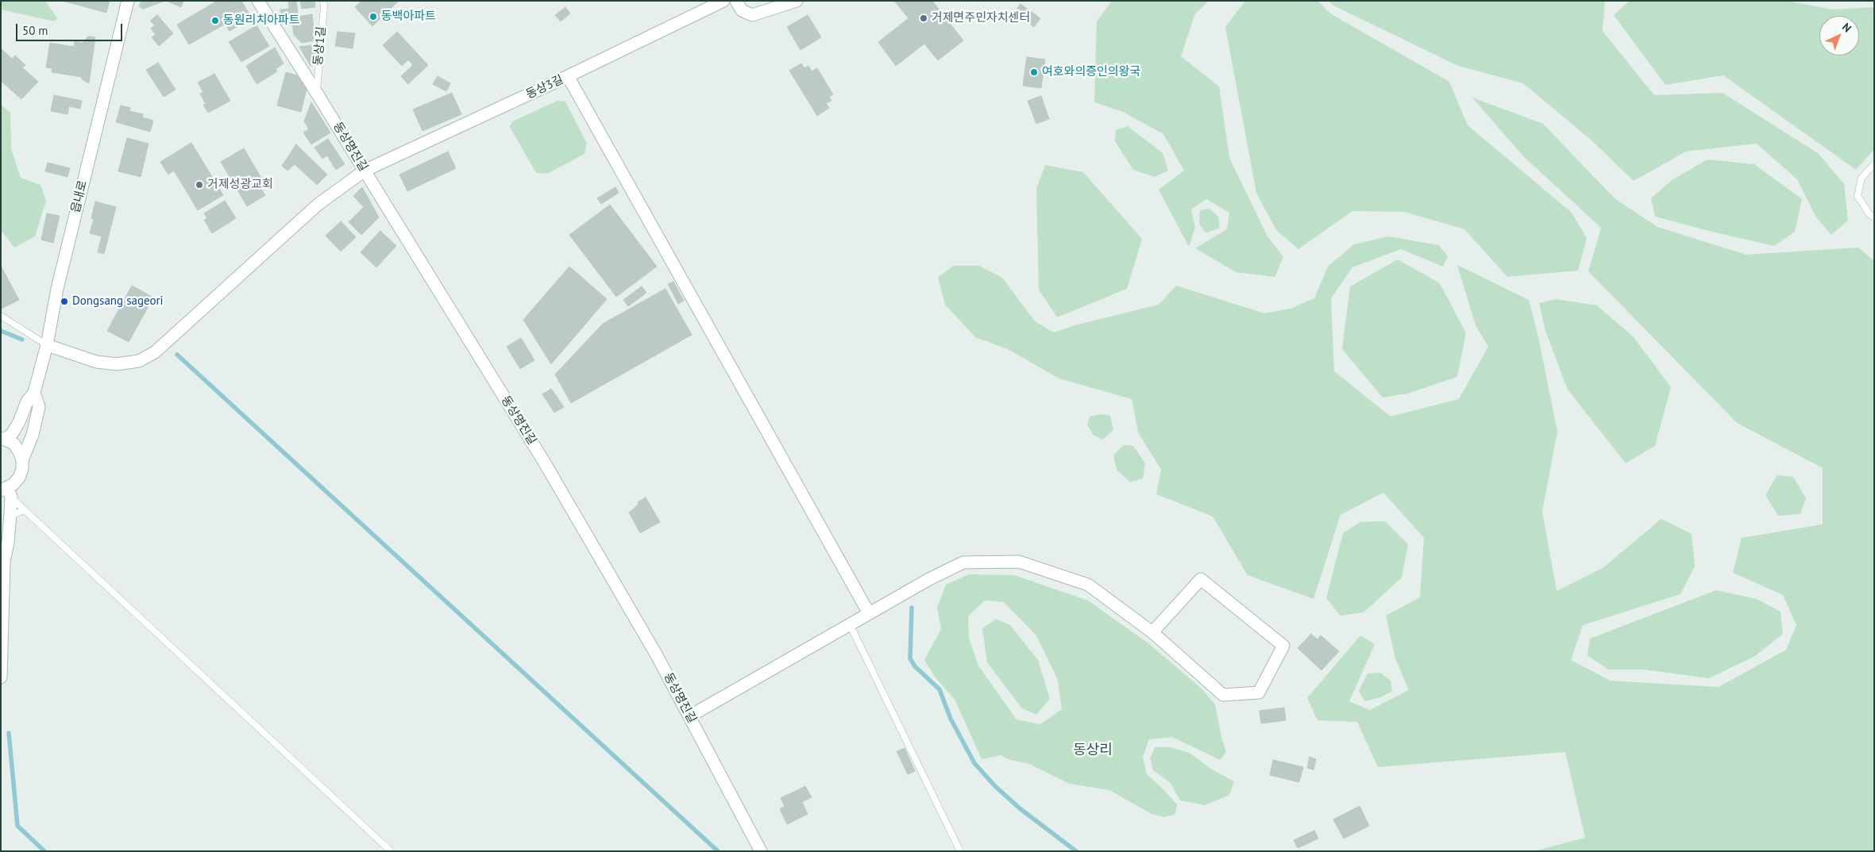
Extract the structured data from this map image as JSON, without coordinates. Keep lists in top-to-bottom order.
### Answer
{
  "streets": {
    "street": ["동상3길", "동상명진길", "읍내로"],
    "lane": ["동상1길"]
  },
  "crossings": [
    ["동상1길", "동상명진길"],
    ["동상3길", "동상명진길"],
    ["동상3길", "읍내로"]
  ],
  "districts": ["동상리"],
  "places": [
    "동백아파트",
    "거제면주민자치센터",
    "동원리치아파트",
    "여호와의증인의왕국",
    "거제성광교회",
    "Dongsang sageori"
  ],
  "scale_bar": "50 m",
  "north": "top right"
}
